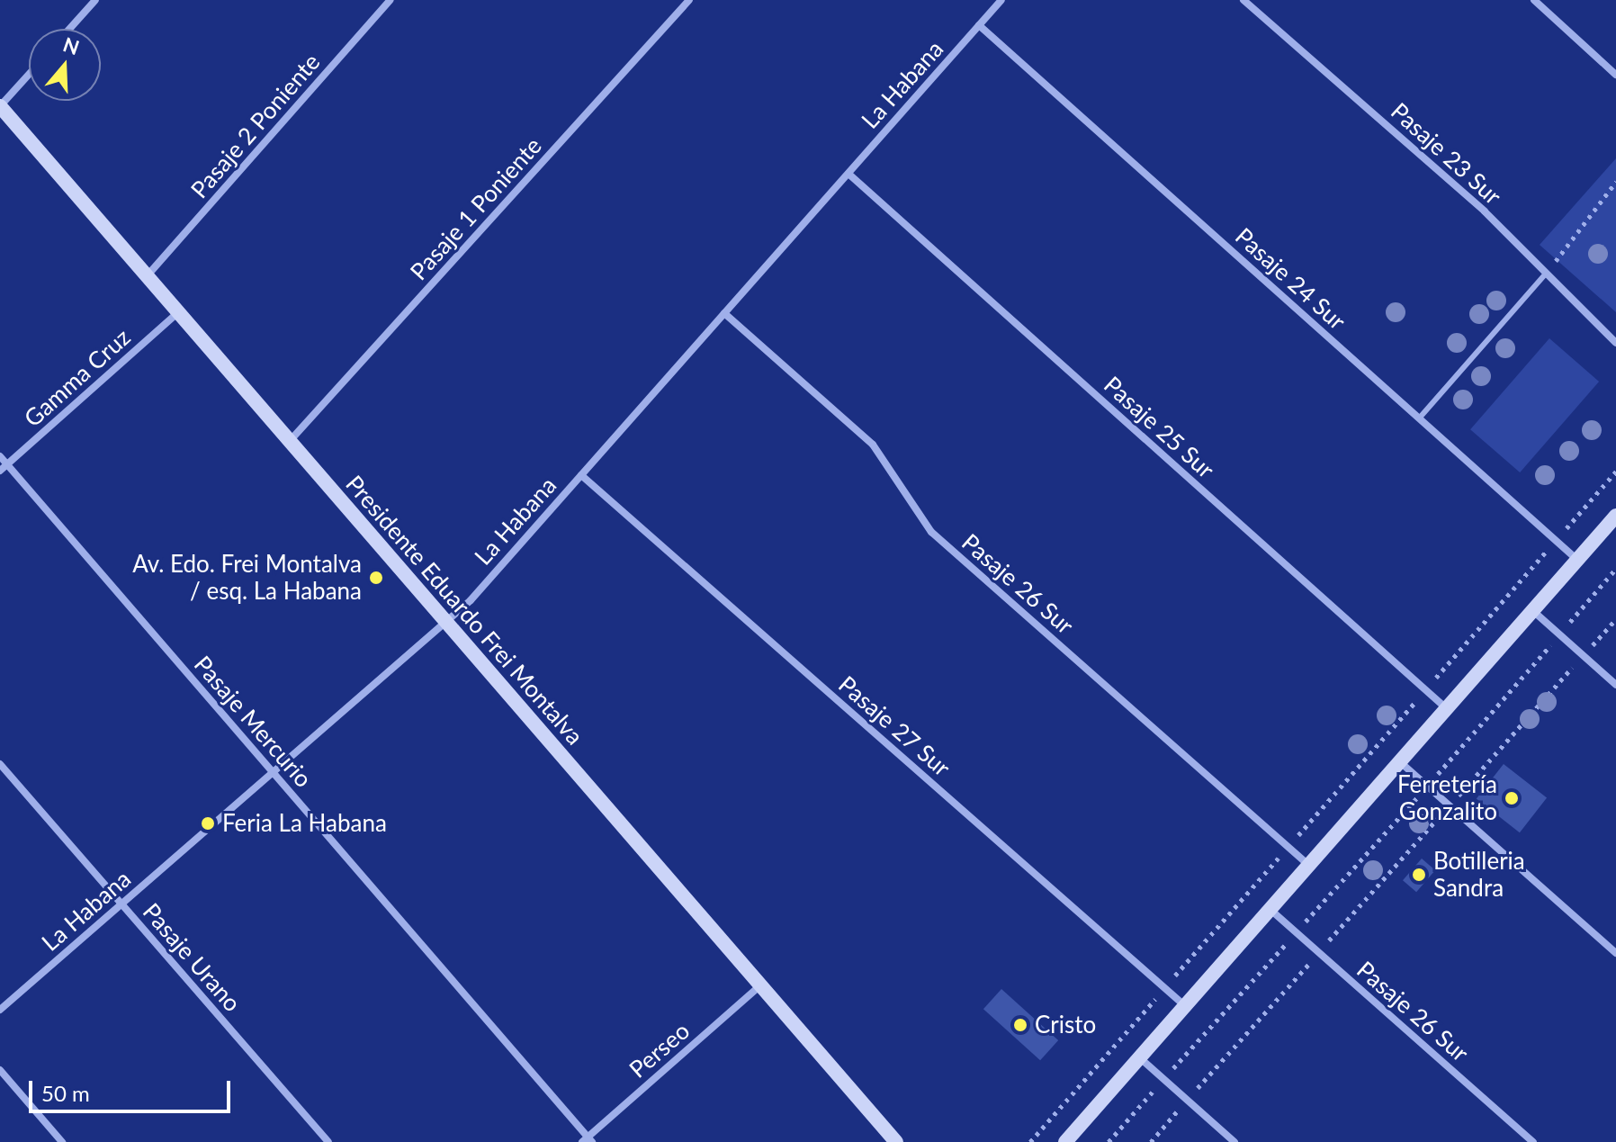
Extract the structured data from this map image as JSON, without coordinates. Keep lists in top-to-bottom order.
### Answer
{
  "streets": {
    "street": [
      "La Habana",
      "Pasaje 2 Poniente",
      "Pasaje 23 Sur",
      "Pasaje 1 Poniente",
      "Pasaje 24 Sur",
      "Gamma Cruz",
      "Pasaje 25 Sur",
      "Pasaje 26 Sur",
      "Presidente Eduardo Frei Montalva",
      "Pasaje Mercurio",
      "Pasaje 27 Sur",
      "Pasaje Urano",
      "Perseo"
    ]
  },
  "crossings": [
    ["La Habana", "Pasaje 24 Sur"],
    ["La Habana", "Pasaje 25 Sur"],
    ["La Habana", "Pasaje 26 Sur"],
    ["La Habana", "Presidente Eduardo Frei Montalva"],
    ["La Habana", "Pasaje Mercurio"],
    ["La Habana", "Pasaje 27 Sur"],
    ["La Habana", "Pasaje Urano"],
    ["Pasaje 2 Poniente", "Presidente Eduardo Frei Montalva"],
    ["Pasaje 1 Poniente", "Presidente Eduardo Frei Montalva"],
    ["Gamma Cruz", "Presidente Eduardo Frei Montalva"],
    ["Gamma Cruz", "Pasaje Mercurio"],
    ["Presidente Eduardo Frei Montalva", "Perseo"],
    ["Pasaje Mercurio", "Perseo"]
  ],
  "places": [
    "Av. Edo. Frei Montalva / esq. La Habana",
    "Ferretería Gonzalito",
    "Feria La Habana",
    "Botilleria Sandra",
    "Cristo"
  ],
  "scale_bar": "50 m",
  "north": "top"
}
